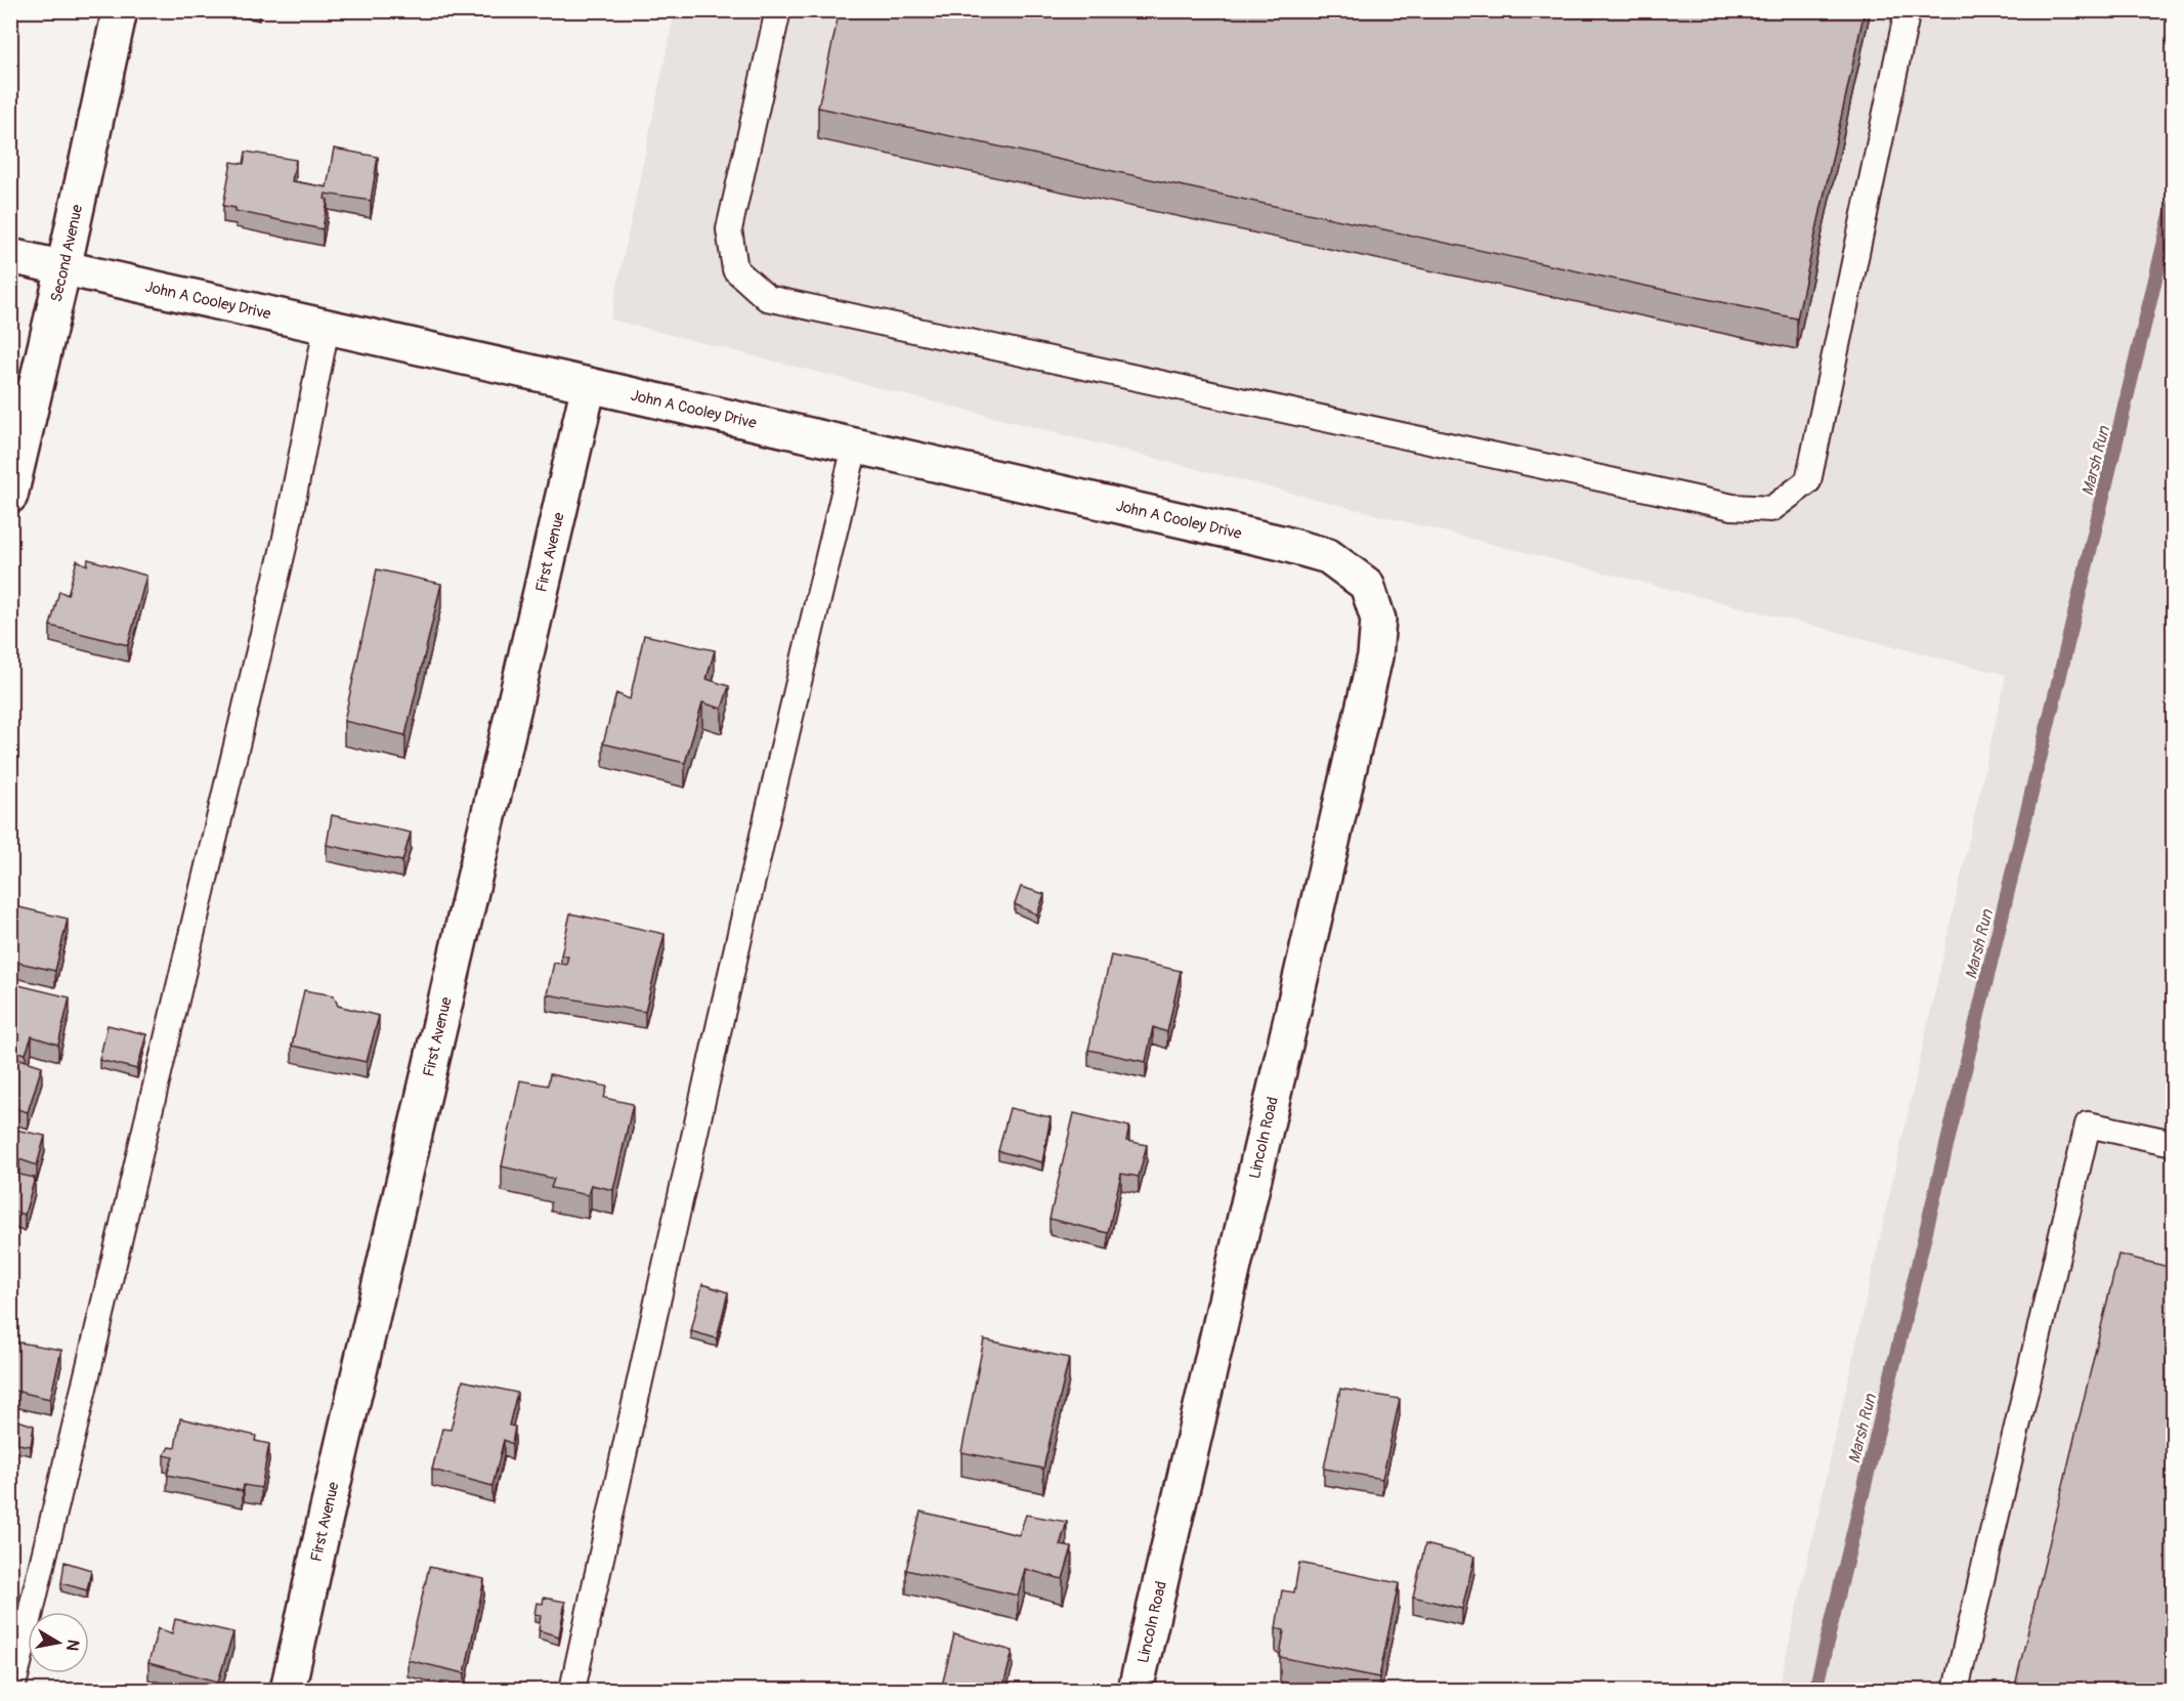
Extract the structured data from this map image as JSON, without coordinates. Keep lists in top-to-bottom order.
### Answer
{
  "streets": {
    "street": [
      "Second Avenue",
      "John A Cooley Drive",
      "First Avenue",
      "Lincoln Road"
    ]
  },
  "crossings": [
    ["Second Avenue", "John A Cooley Drive"],
    ["John A Cooley Drive", "First Avenue"],
    ["John A Cooley Drive", "Lincoln Road"]
  ],
  "water": ["Marsh Run"],
  "north": "right"
}
